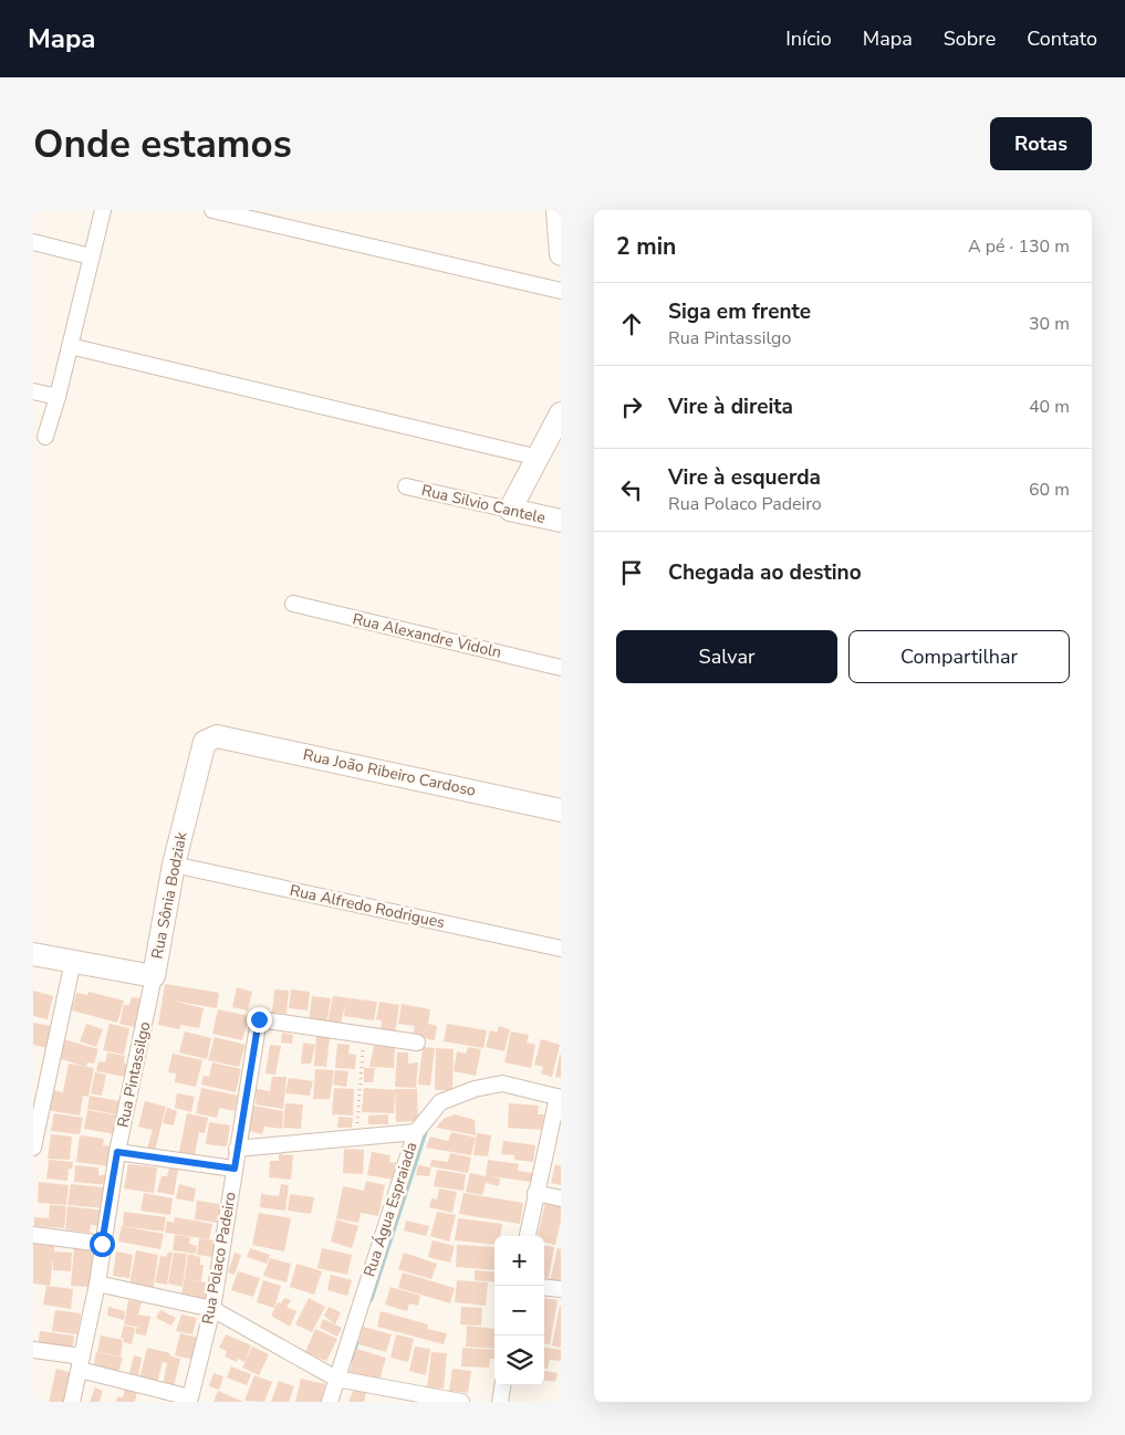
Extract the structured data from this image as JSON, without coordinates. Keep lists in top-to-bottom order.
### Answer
{
  "streets": {
    "street": [
      "Rua Silvio Cantele",
      "Rua Alexandre Vidoln",
      "Rua João Ribeiro Cardoso",
      "Rua Sônia Bodziak",
      "Rua Alfredo Rodrigues",
      "Rua Pintassilgo",
      "Rua Água Espraiada",
      "Rua Polaco Padeiro"
    ]
  },
  "crossings": [
    ["Rua João Ribeiro Cardoso", "Rua Sônia Bodziak"],
    ["Rua Sônia Bodziak", "Rua Alfredo Rodrigues"],
    ["Rua Sônia Bodziak", "Rua Pintassilgo"],
    ["Rua Pintassilgo", "Rua Polaco Padeiro"]
  ],
  "page": {
    "header": "Mapa",
    "nav": [
      "Início",
      "Mapa",
      "Sobre",
      "Contato"
    ],
    "buttons": [
      "Rotas",
      ["Salvar", "Compartilhar"]
    ],
    "title": "Onde estamos",
    "heading": ["2 min", "A pé · 130 m"],
    "list": [
      ["Siga em frente", "Rua Pintassilgo", "30 m"],
      ["Vire à direita", "40 m"],
      ["Vire à esquerda", "Rua Polaco Padeiro", "60 m"],
      "Chegada ao destino"
    ],
    "map_buttons": ["+", "−"]
  }
}
